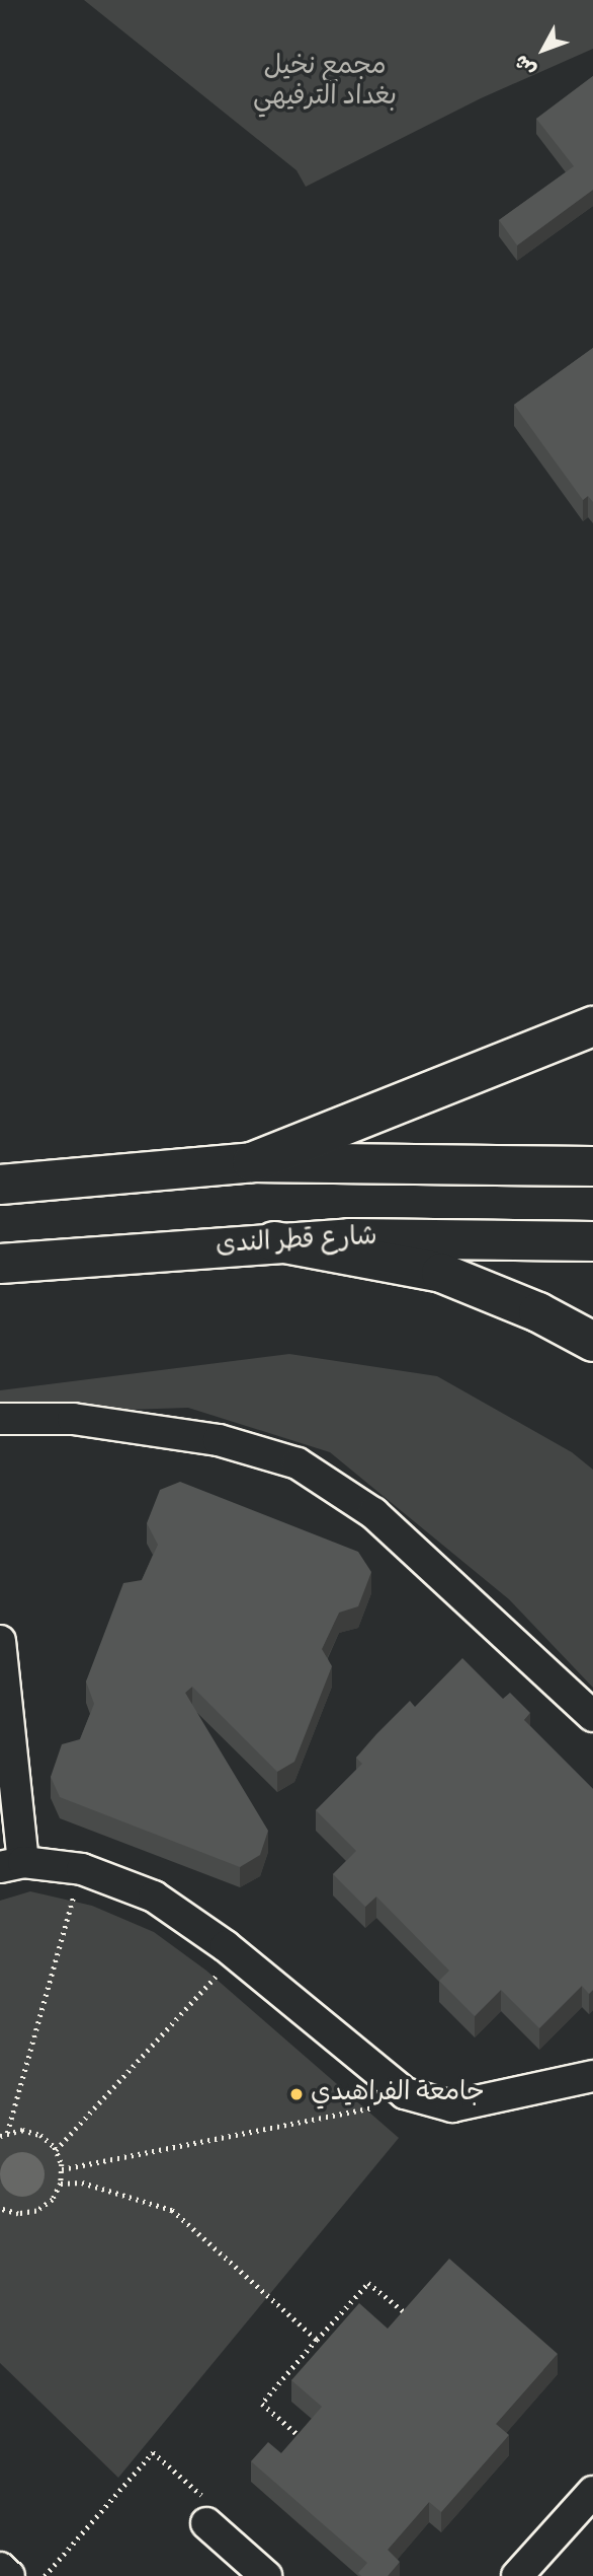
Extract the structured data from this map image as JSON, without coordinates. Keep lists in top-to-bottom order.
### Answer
{
  "streets": {
    "main road": ["شارع قطر الندى"]
  },
  "parks": ["مجمع نخيل بغداد الترفيهي"],
  "places": ["جامعة الفراهيدي"],
  "north": "bottom left"
}
